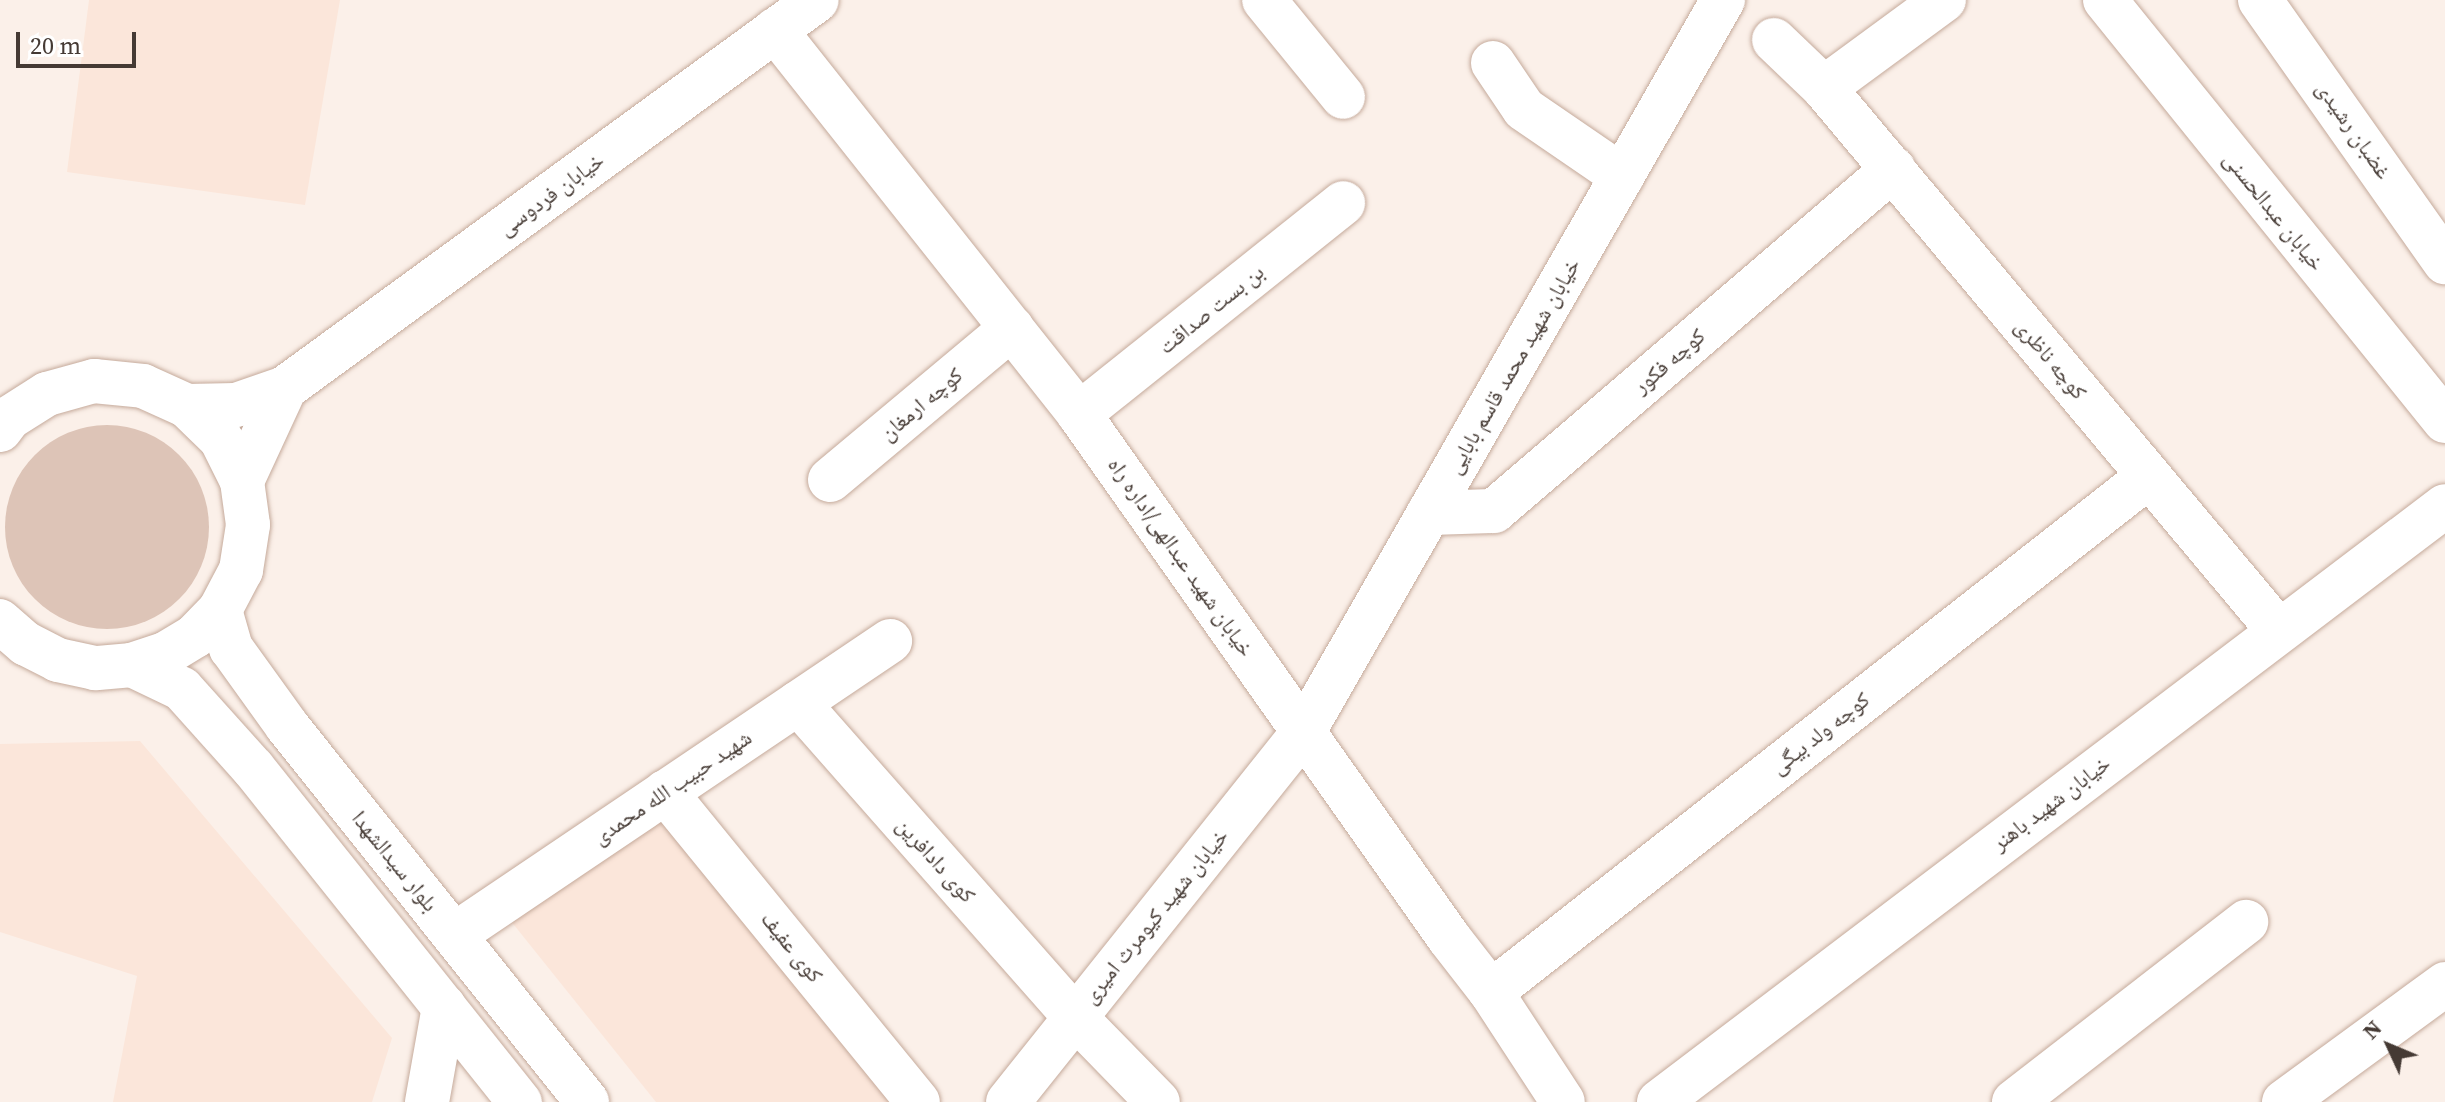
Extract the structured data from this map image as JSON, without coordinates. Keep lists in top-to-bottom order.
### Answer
{
  "streets": {
    "street": [
      "غضبان رشیدی",
      "خیابان فردوسی",
      "خیابان عبدالحسنی",
      "بن بست صداقت",
      "کوچه ناظری",
      "کوچه فکور",
      "خیابان شهید محمد قاسم بابایی",
      "کوچه ارمغان",
      "خیابان شهید عبدالهی/اداره راه",
      "کوچه ولد بیگی",
      "شهید حبیب‌ الله محمدی",
      "خیابان شهید باهنر",
      "کوی دادافرین",
      "بلوار سیدالشهدا",
      "خیابان شهید کیومرث امیری",
      "کوی عفیف"
    ]
  },
  "crossings": [
    ["خیابان فردوسی", "خیابان شهید عبدالهی/اداره راه"],
    ["بن بست صداقت", "خیابان شهید عبدالهی/اداره راه"],
    ["کوچه ناظری", "کوچه فکور"],
    ["کوچه ناظری", "کوچه ولد بیگی"],
    ["کوچه ناظری", "خیابان شهید باهنر"],
    ["کوچه فکور", "خیابان شهید محمد قاسم بابایی"],
    ["خیابان شهید محمد قاسم بابایی", "خیابان شهید عبدالهی/اداره راه"],
    ["خیابان شهید محمد قاسم بابایی", "خیابان شهید کیومرث امیری"],
    ["کوچه ارمغان", "خیابان شهید عبدالهی/اداره راه"],
    ["خیابان شهید عبدالهی/اداره راه", "کوچه ولد بیگی"],
    ["خیابان شهید عبدالهی/اداره راه", "خیابان شهید کیومرث امیری"],
    ["شهید حبیب‌ الله محمدی", "کوی دادافرین"],
    ["شهید حبیب‌ الله محمدی", "بلوار سیدالشهدا"],
    ["شهید حبیب‌ الله محمدی", "کوی عفیف"],
    ["کوی دادافرین", "خیابان شهید کیومرث امیری"]
  ],
  "scale_bar": "20 m",
  "north": "top left"
}
